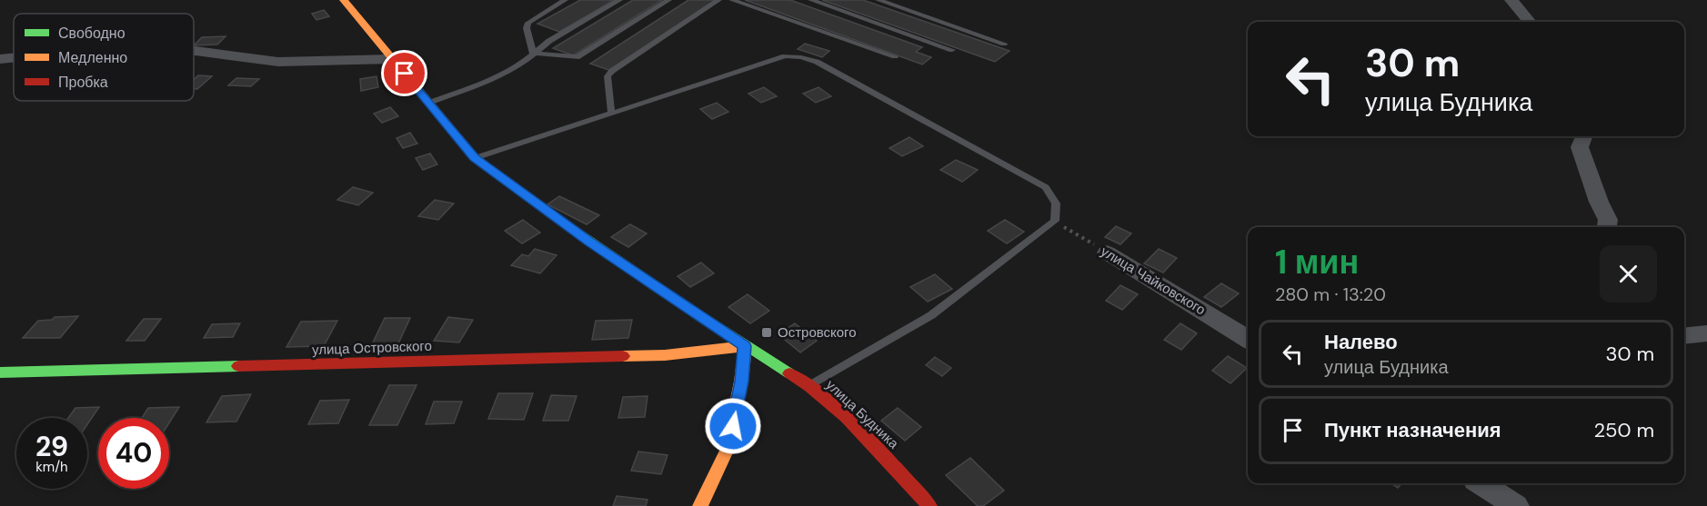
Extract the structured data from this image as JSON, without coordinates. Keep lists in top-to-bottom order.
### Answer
{
  "streets": {
    "street": ["улица Чайковского", "улица Островского", "улица Будника"]
  },
  "crossings": [
    ["улица Островского", "улица Будника"]
  ],
  "places": {
    "transit": ["Островского"]
  },
  "legend": ["Свободно", "Медленно", "Пробка"],
  "page": {
    "turn": ["30 m", "улица Будника"],
    "heading": ["1 мин", "280 m · 13:20"],
    "list": [
      {
        "name": "Налево",
        "note": "улица Будника",
        "value": "30 m"
      },
      {
        "name": "Пункт назначения",
        "value": "250 m"
      }
    ],
    "speed": "29 km/h",
    "limit": "40"
  }
}
